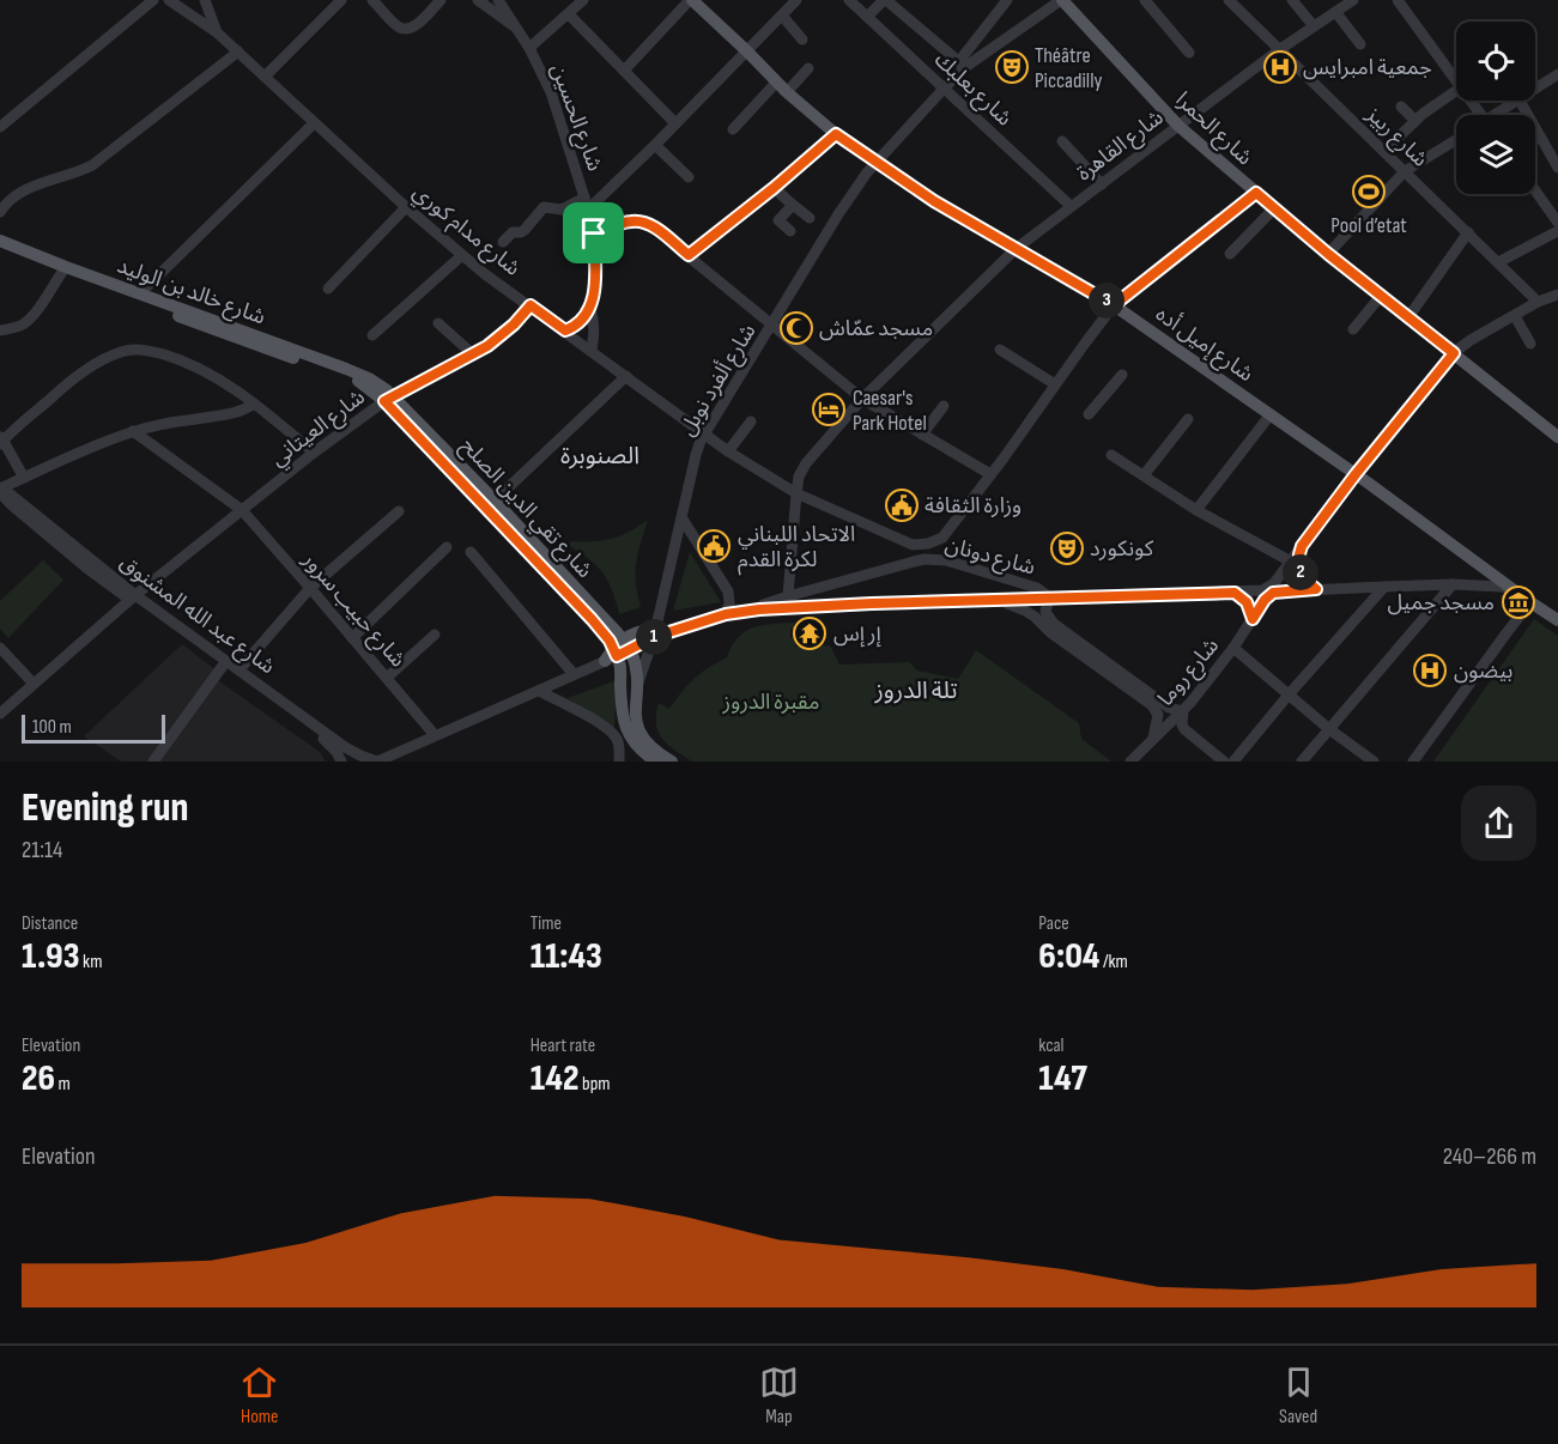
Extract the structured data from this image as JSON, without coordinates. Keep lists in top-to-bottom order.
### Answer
{
  "streets": {
    "main road": [
      "شارع الحمرا",
      "شارع خالد بن الوليد",
      "شارع إميل أده",
      "شارع تقي الدين الصلح"
    ],
    "street": [
      "شارع بعلبك",
      "شارع الحسين",
      "شارع ربيز",
      "شارع القاهرة",
      "شارع مدام كوري",
      "شارع ألفرد نوبل",
      "شارع العيتاني",
      "شارع دونان",
      "شارع حبيب سرور",
      "شارع عبد الله المشنوق",
      "شارع روما"
    ]
  },
  "crossings": [
    ["شارع بعلبك", "شارع القاهرة"],
    ["شارع بعلبك", "شارع ألفرد نوبل"],
    ["شارع الحسين", "شارع مدام كوري"],
    ["شارع الحمرا", "شارع القاهرة"],
    ["شارع الحمرا", "شارع روما"],
    ["شارع ربيز", "شارع القاهرة"],
    ["شارع ربيز", "شارع روما"],
    ["شارع القاهرة", "شارع مدام كوري"],
    ["شارع القاهرة", "شارع إميل أده"],
    ["شارع القاهرة", "شارع دونان"],
    ["شارع مدام كوري", "شارع ألفرد نوبل"],
    ["شارع مدام كوري", "شارع العيتاني"],
    ["شارع خالد بن الوليد", "شارع العيتاني"],
    ["شارع خالد بن الوليد", "شارع تقي الدين الصلح"],
    ["شارع إميل أده", "شارع ألفرد نوبل"],
    ["شارع إميل أده", "شارع روما"],
    ["شارع ألفرد نوبل", "شارع دونان"],
    ["شارع العيتاني", "شارع تقي الدين الصلح"],
    ["شارع العيتاني", "شارع حبيب سرور"],
    ["شارع العيتاني", "شارع عبد الله المشنوق"]
  ],
  "districts": ["الصنوبرة", "تلة الدروز"],
  "parks": ["مقبرة الدروز"],
  "places": {
    "theatre": ["Théâtre Piccadilly", "كونكورد"],
    "hospital": ["جمعية امبرايس", "بيضون"],
    "sports": ["Pool d’etat"],
    "mosque": ["مسجد عمّاش"],
    "hotel": ["Caesar's Park Hotel"],
    "public building": ["وزارة الثقافة", "الاتحاد اللبناني لكرة القدم"],
    "museum": ["مسجد جميل"],
    "temple": ["إر إس"]
  },
  "scale_bar": "100 m",
  "page": {
    "pins": ["3", "2", "1"],
    "scale": "100 m",
    "heading": ["Evening run", "21:14"],
    "stats": [
      ["Distance", "1.93 km"],
      ["Time", "11:43"],
      ["Pace", "6:04 /km"],
      ["Elevation", "26 m"],
      ["Heart rate", "142 bpm"],
      ["kcal", "147"]
    ],
    "chart": ["Elevation", "240–266 m"],
    "tabs": ["Home", "Map", "Saved"]
  }
}
